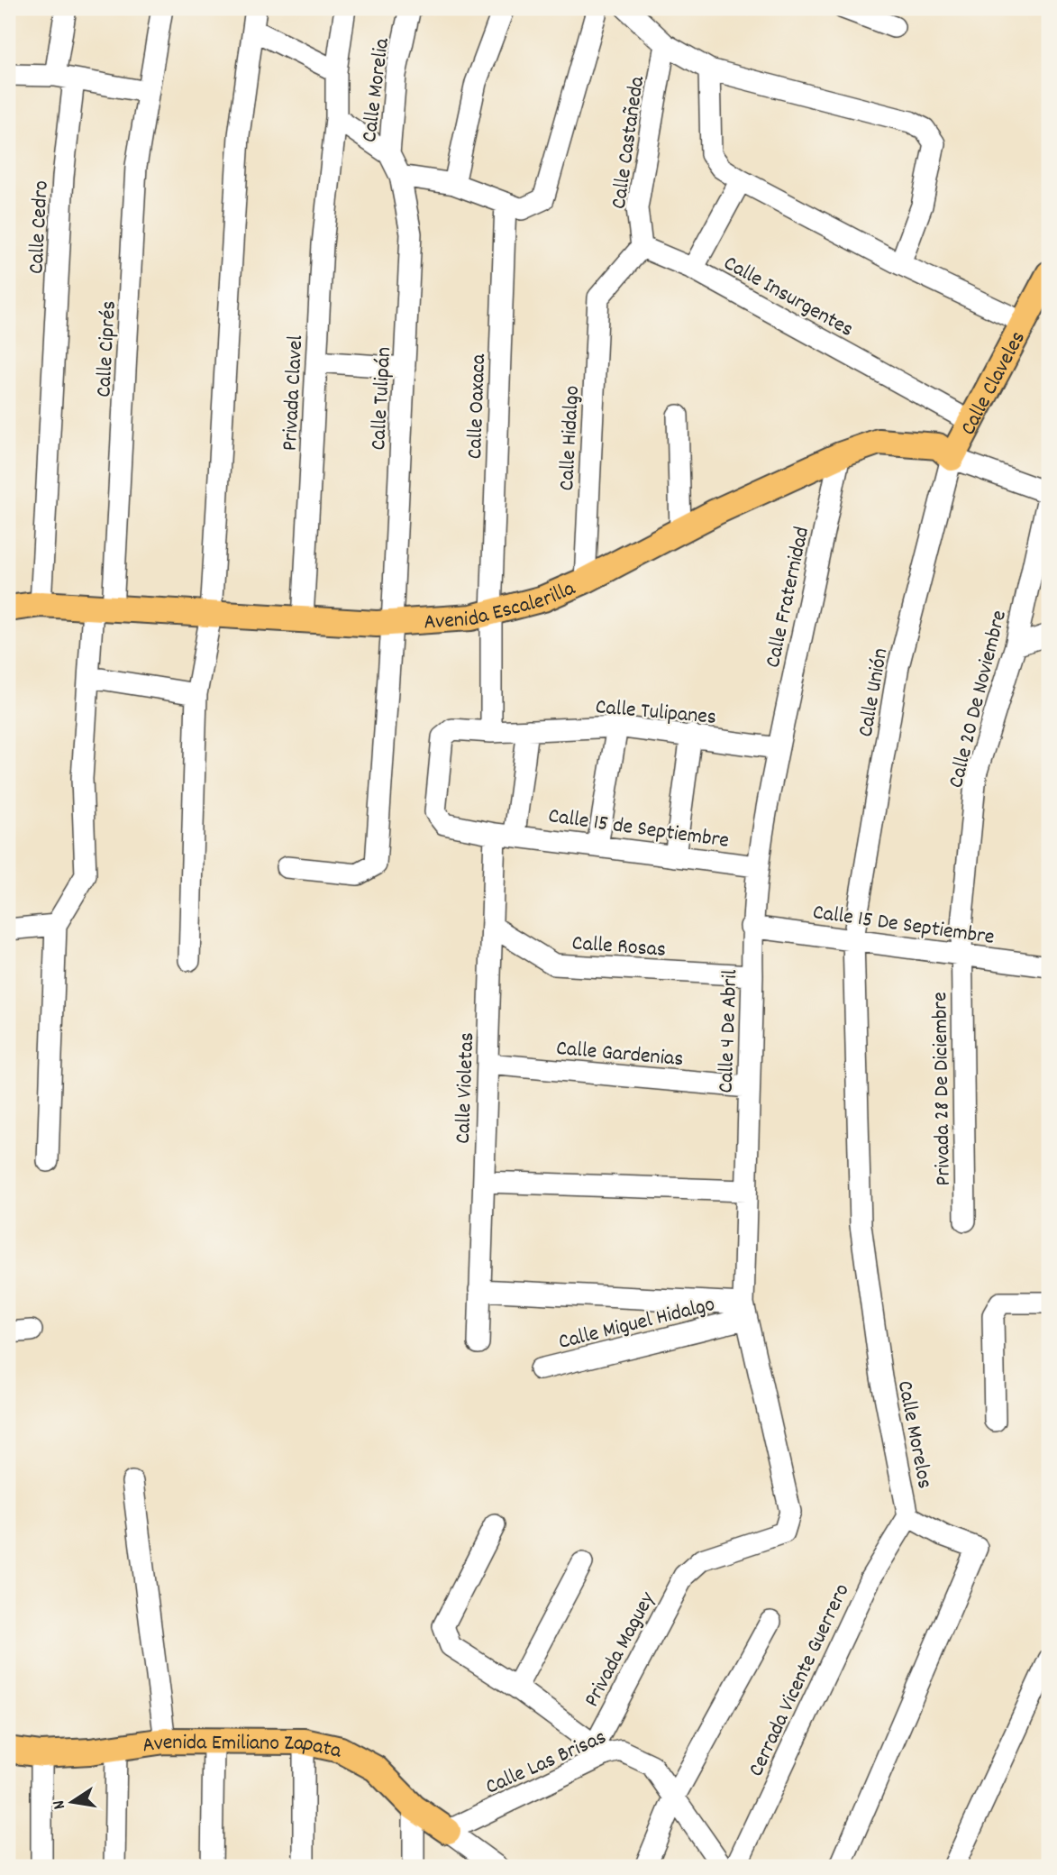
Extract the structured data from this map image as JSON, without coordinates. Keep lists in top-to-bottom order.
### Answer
{
  "streets": {
    "main road": ["Calle Claveles", "Avenida Escalerilla", "Avenida Emiliano Zapata"],
    "street": [
      "Calle Morelia",
      "Calle Castañeda",
      "Calle Cedro",
      "Calle Insurgentes",
      "Calle Ciprés",
      "Privada Clavel",
      "Calle Tulipán",
      "Calle Oaxaca",
      "Calle Hidalgo",
      "Calle Fraternidad",
      "Calle Unión",
      "Calle 20 De Noviembre",
      "Calle Tulipanes",
      "Calle 15 de Septiembre",
      "Calle 15 De Septiembre",
      "Calle Rosas",
      "Calle 4 De Abril",
      "Calle Gardenias",
      "Calle Violetas",
      "Privada 28 De Diciembre",
      "Calle Miguel Hidalgo",
      "Calle Morelos",
      "Privada Maguey",
      "Cerrada Vicente Guerrero",
      "Calle Las Brisas"
    ]
  },
  "crossings": [
    ["Calle Morelia", "Calle Tulipán"],
    ["Calle Castañeda", "Calle Insurgentes"],
    ["Calle Castañeda", "Calle Hidalgo"],
    ["Calle Cedro", "Avenida Escalerilla"],
    ["Calle Insurgentes", "Calle Claveles"],
    ["Calle Insurgentes", "Calle Hidalgo"],
    ["Calle Ciprés", "Avenida Escalerilla"],
    ["Calle Claveles", "Avenida Escalerilla"],
    ["Calle Claveles", "Calle Unión"],
    ["Privada Clavel", "Avenida Escalerilla"],
    ["Calle Tulipán", "Avenida Escalerilla"],
    ["Calle Oaxaca", "Avenida Escalerilla"],
    ["Calle Oaxaca", "Calle Tulipanes"],
    ["Calle Hidalgo", "Avenida Escalerilla"],
    ["Calle Fraternidad", "Avenida Escalerilla"],
    ["Calle Fraternidad", "Calle Tulipanes"],
    ["Calle Fraternidad", "Calle 4 De Abril"],
    ["Avenida Escalerilla", "Calle Unión"],
    ["Calle Unión", "Calle 15 De Septiembre"],
    ["Calle Unión", "Calle Morelos"],
    ["Calle 20 De Noviembre", "Calle 15 De Septiembre"],
    ["Calle 20 De Noviembre", "Privada 28 De Diciembre"],
    ["Calle Tulipanes", "Calle 15 de Septiembre"],
    ["Calle Tulipanes", "Calle 4 De Abril"],
    ["Calle Tulipanes", "Calle Violetas"],
    ["Calle 15 de Septiembre", "Calle 4 De Abril"],
    ["Calle 15 de Septiembre", "Calle Violetas"],
    ["Calle 15 De Septiembre", "Calle 4 De Abril"],
    ["Calle 15 De Septiembre", "Privada 28 De Diciembre"],
    ["Calle 15 De Septiembre", "Calle Morelos"],
    ["Calle Rosas", "Calle 4 De Abril"],
    ["Calle Rosas", "Calle Violetas"],
    ["Calle 4 De Abril", "Calle Gardenias"],
    ["Calle 4 De Abril", "Calle Miguel Hidalgo"],
    ["Calle 4 De Abril", "Privada Maguey"],
    ["Calle Gardenias", "Calle Violetas"],
    ["Calle Morelos", "Cerrada Vicente Guerrero"],
    ["Privada Maguey", "Calle Las Brisas"],
    ["Avenida Emiliano Zapata", "Calle Las Brisas"]
  ],
  "north": "left"
}
